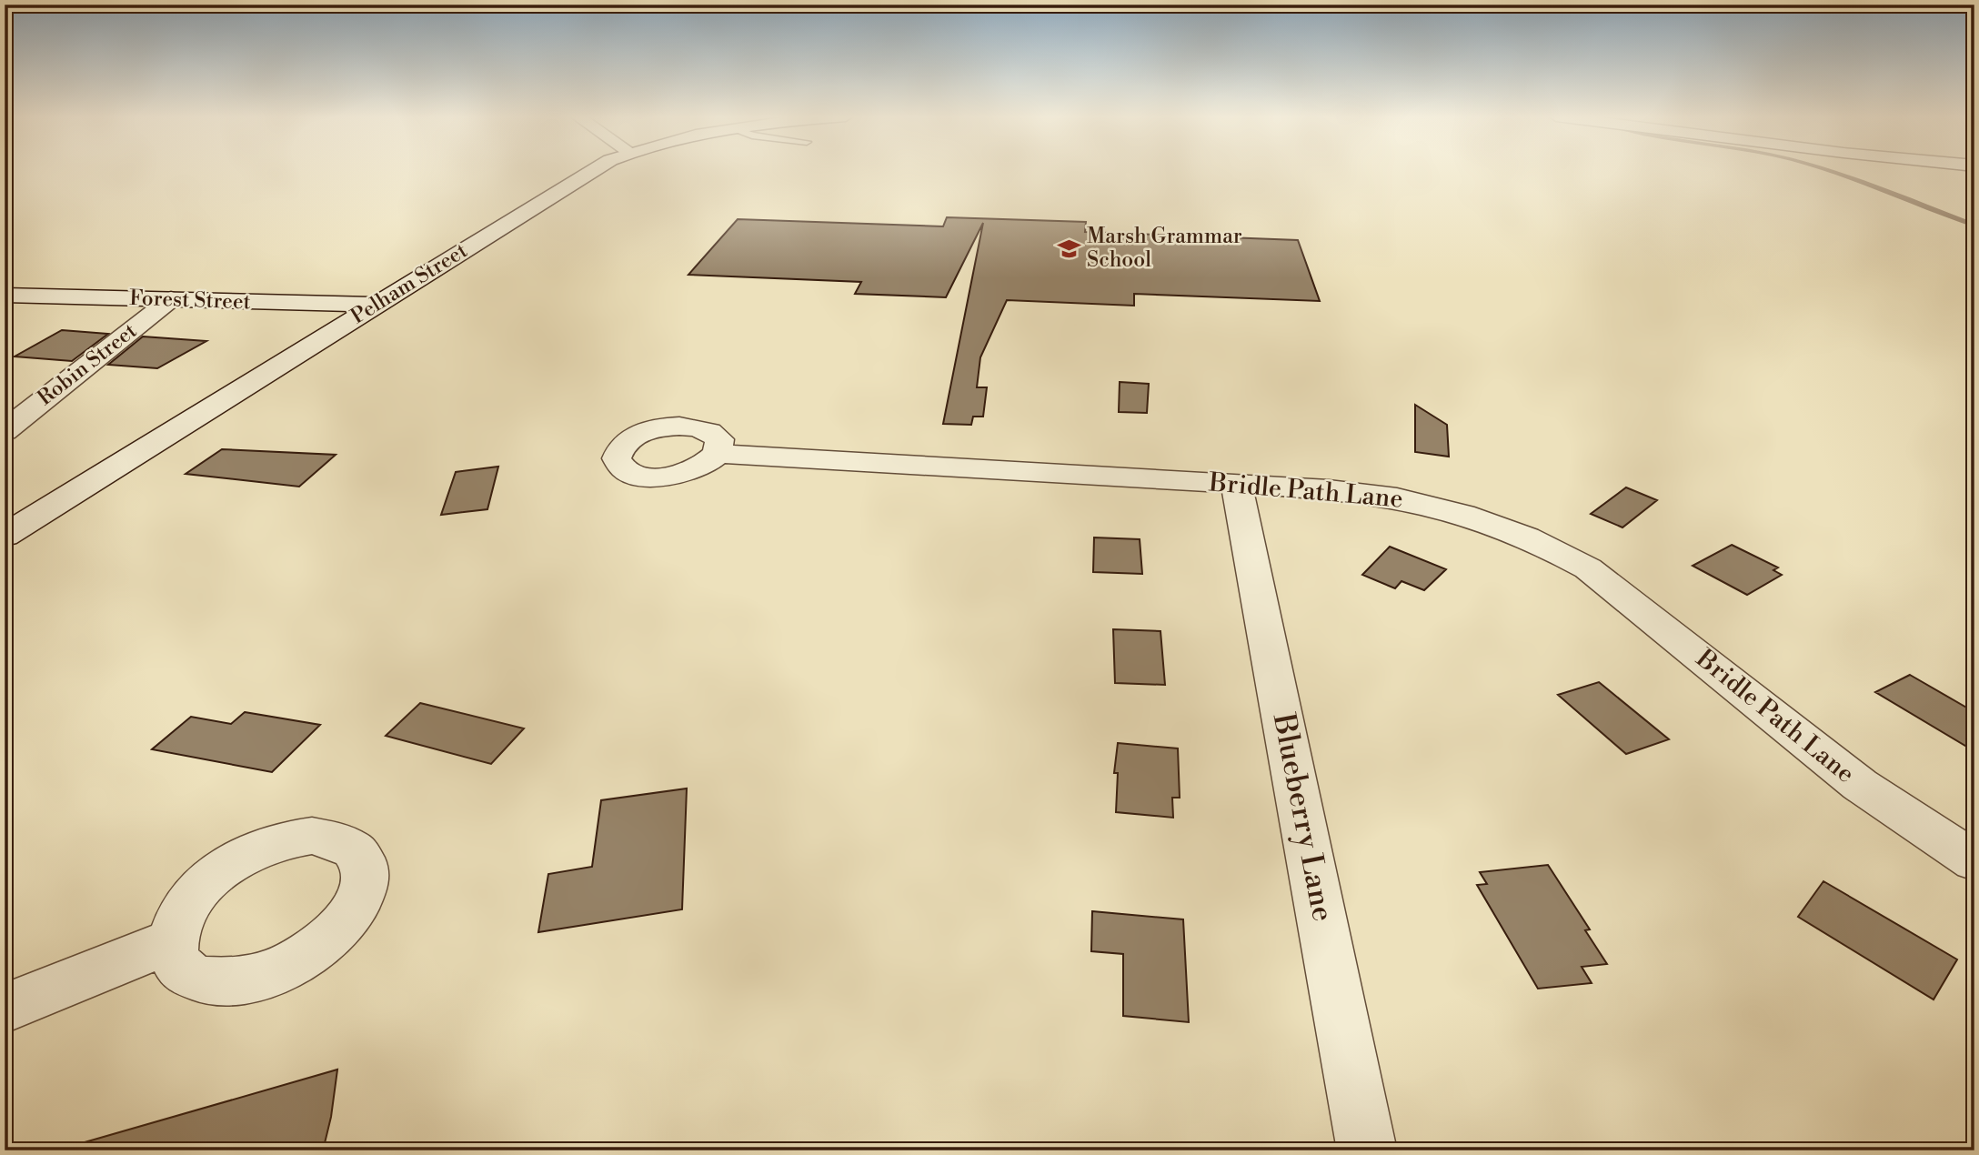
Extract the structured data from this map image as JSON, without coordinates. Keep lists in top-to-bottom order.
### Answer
{
  "streets": {
    "street": [
      "Pelham Street",
      "Forest Street",
      "Robin Street",
      "Bridle Path Lane",
      "Blueberry Lane"
    ]
  },
  "crossings": [
    ["Pelham Street", "Forest Street"],
    ["Forest Street", "Robin Street"],
    ["Bridle Path Lane", "Blueberry Lane"]
  ],
  "places": {
    "school or university": ["Marsh Grammar School"]
  }
}
